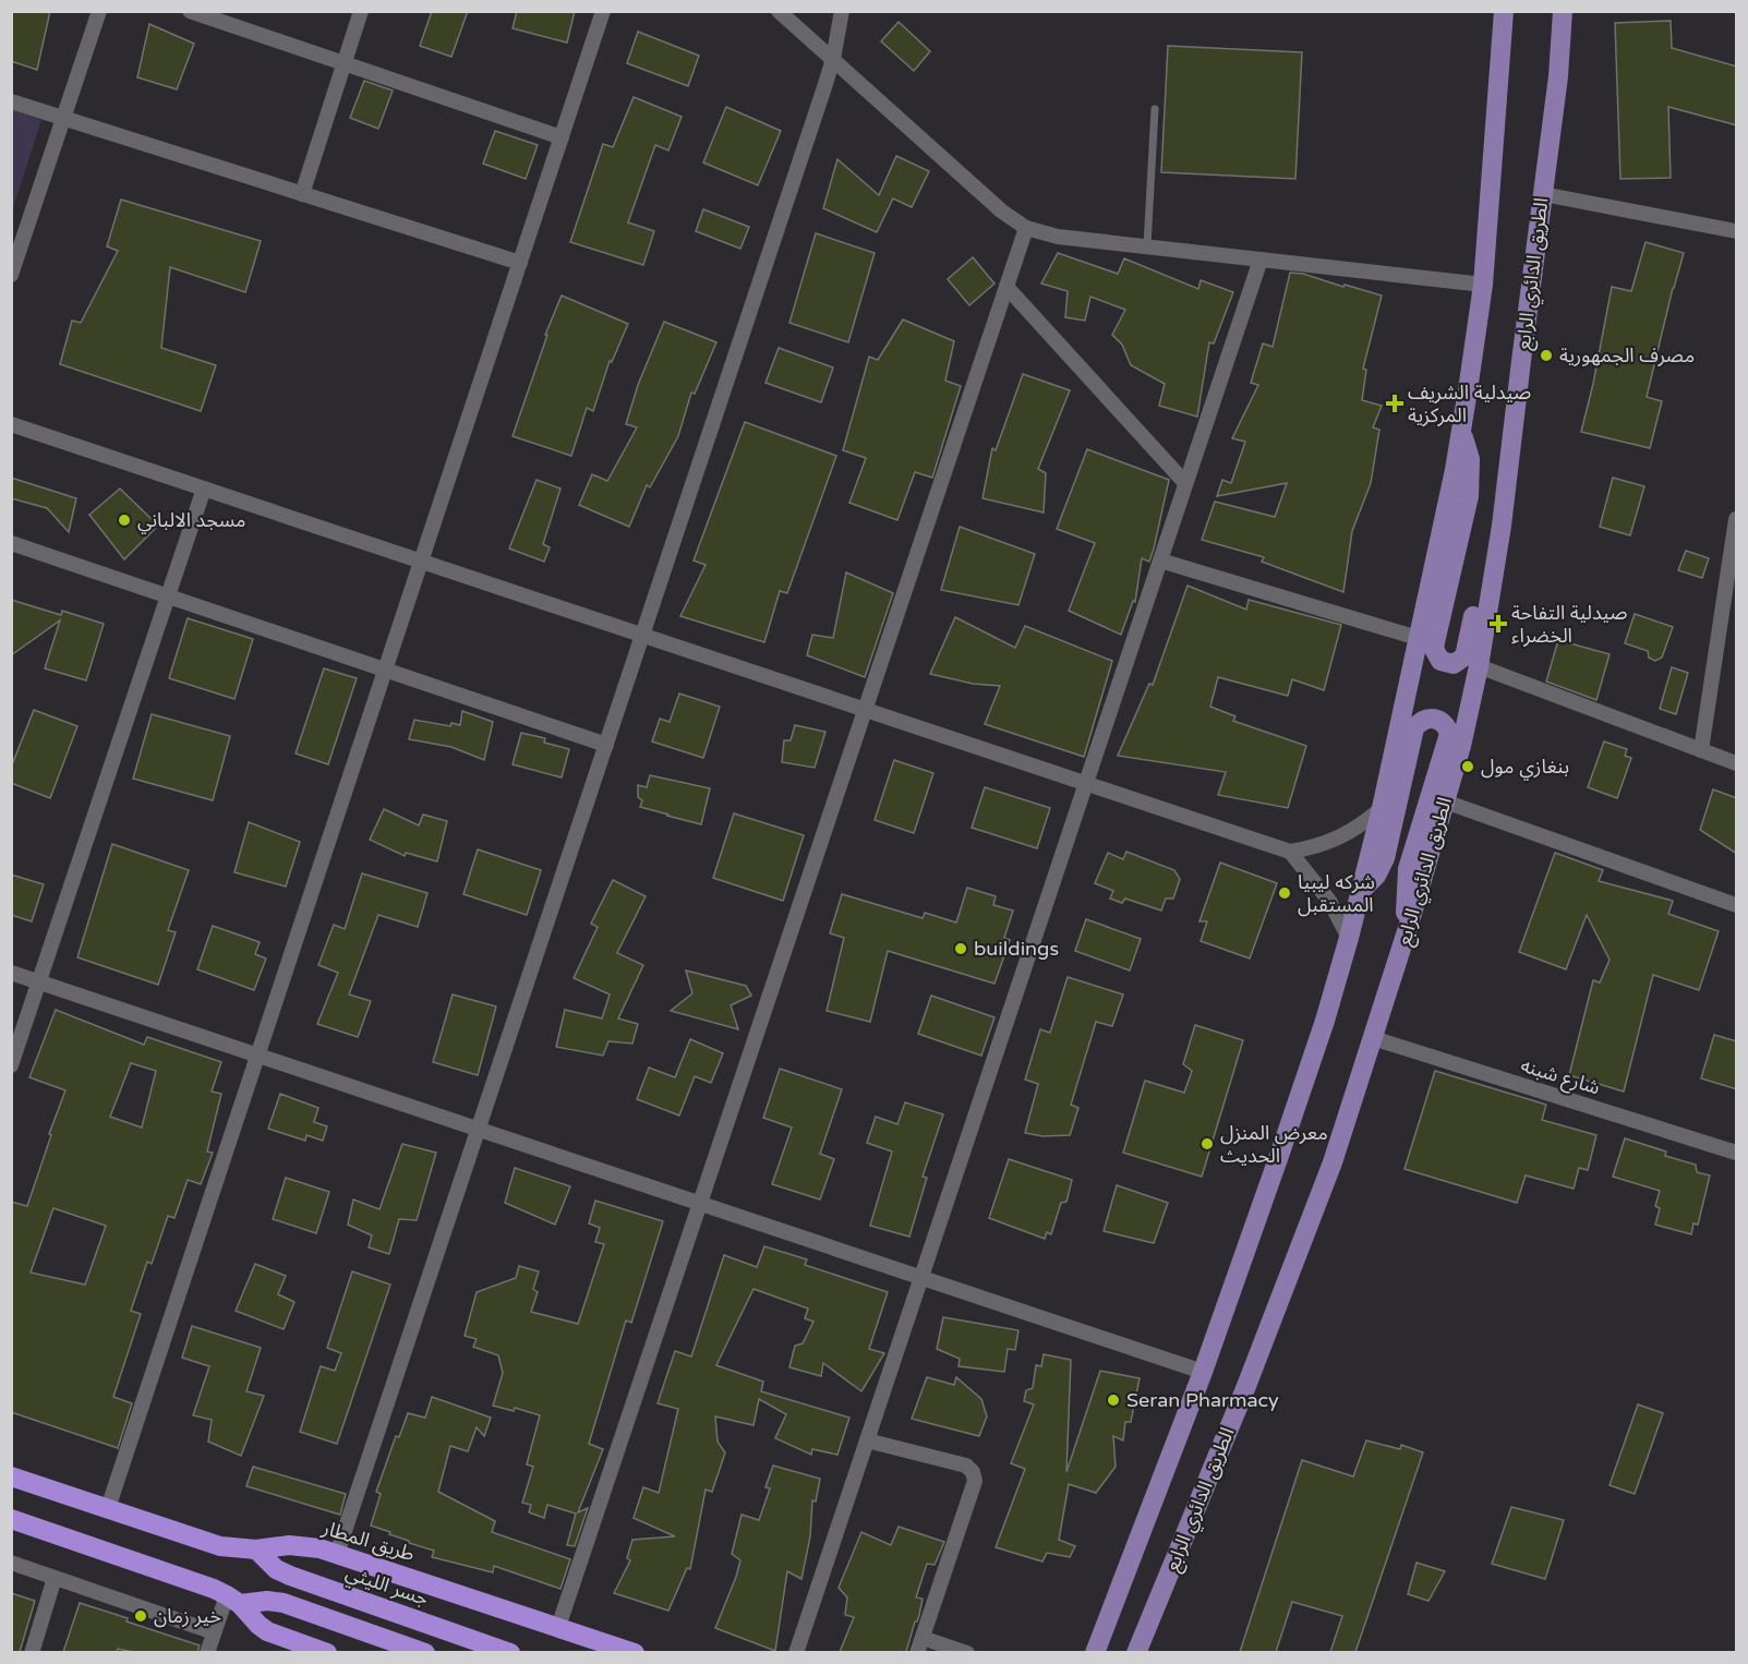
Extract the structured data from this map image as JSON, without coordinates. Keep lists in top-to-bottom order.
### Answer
{
  "streets": {
    "highway": ["طريق المطار", "جسر الليثي"],
    "main road": ["الطريق الدائري الرابع"],
    "street": ["شارع شبنه"]
  },
  "crossings": [
    ["الطريق الدائري الرابع", "شارع شبنه"],
    ["طريق المطار", "جسر الليثي"]
  ],
  "places": {
    "other": [
      "مصرف الجمهورية",
      "مسجد الالباني",
      "بنغازي مول",
      "شركه ليبيا المستقبل",
      "buildings",
      "معرض المنزل الحديث",
      "Seran Pharmacy",
      "خير زمان"
    ],
    "health": ["صيدلية الشريف المركزية", "صيدلية التفاحة الخضراء"]
  }
}
